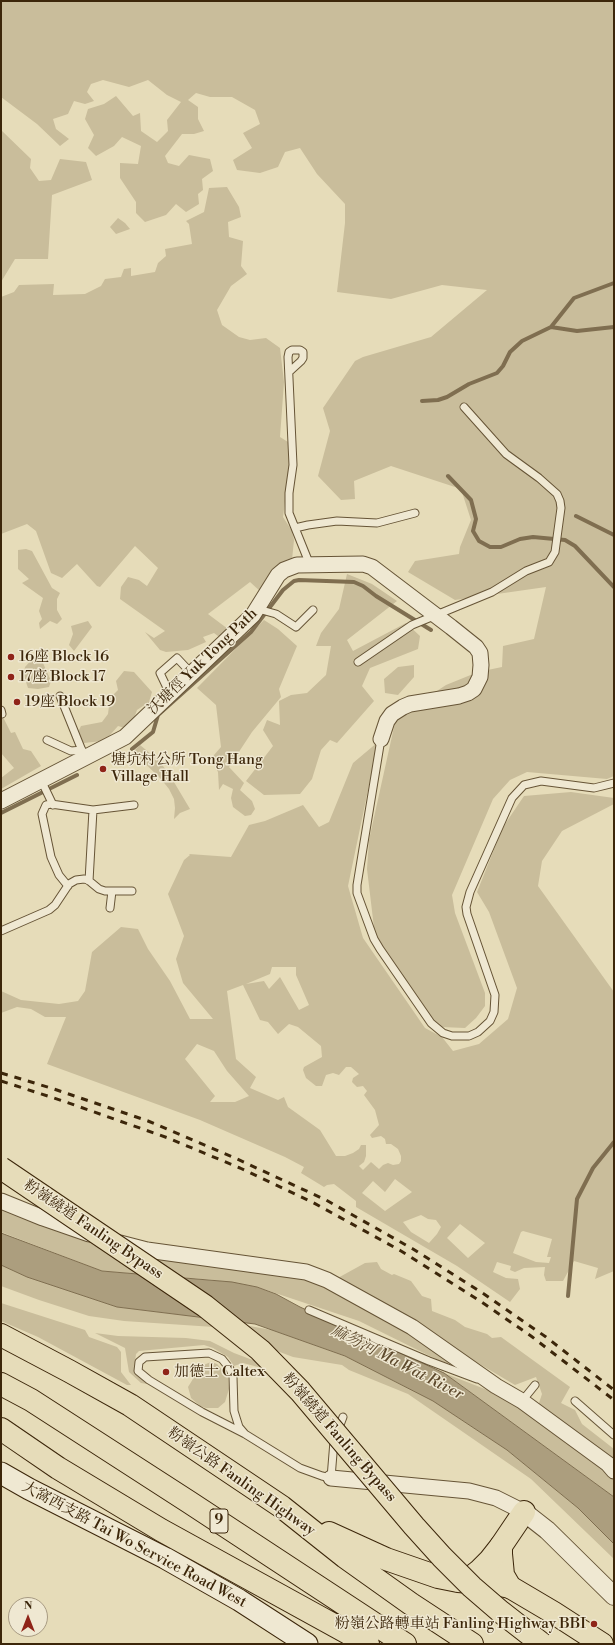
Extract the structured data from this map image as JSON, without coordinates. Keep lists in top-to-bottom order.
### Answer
{
  "streets": {
    "highway": ["粉嶺繞道 Fanling Bypass", "粉嶺公路 Fanling Highway", "9"],
    "main road": ["大窩西支路 Tai Wo Service Road West"],
    "street": ["沃塘徑 Yuk Tong Path"]
  },
  "water": ["麻笏河 Ma Wat River"],
  "places": [
    "16座 Block 16",
    "17座 Block 17",
    "19座 Block 19",
    "塘坑村公所 Tong Hang Village Hall",
    "加德士 Caltex",
    "粉嶺公路轉車站 Fanling Highway BBI"
  ],
  "north": "top"
}
